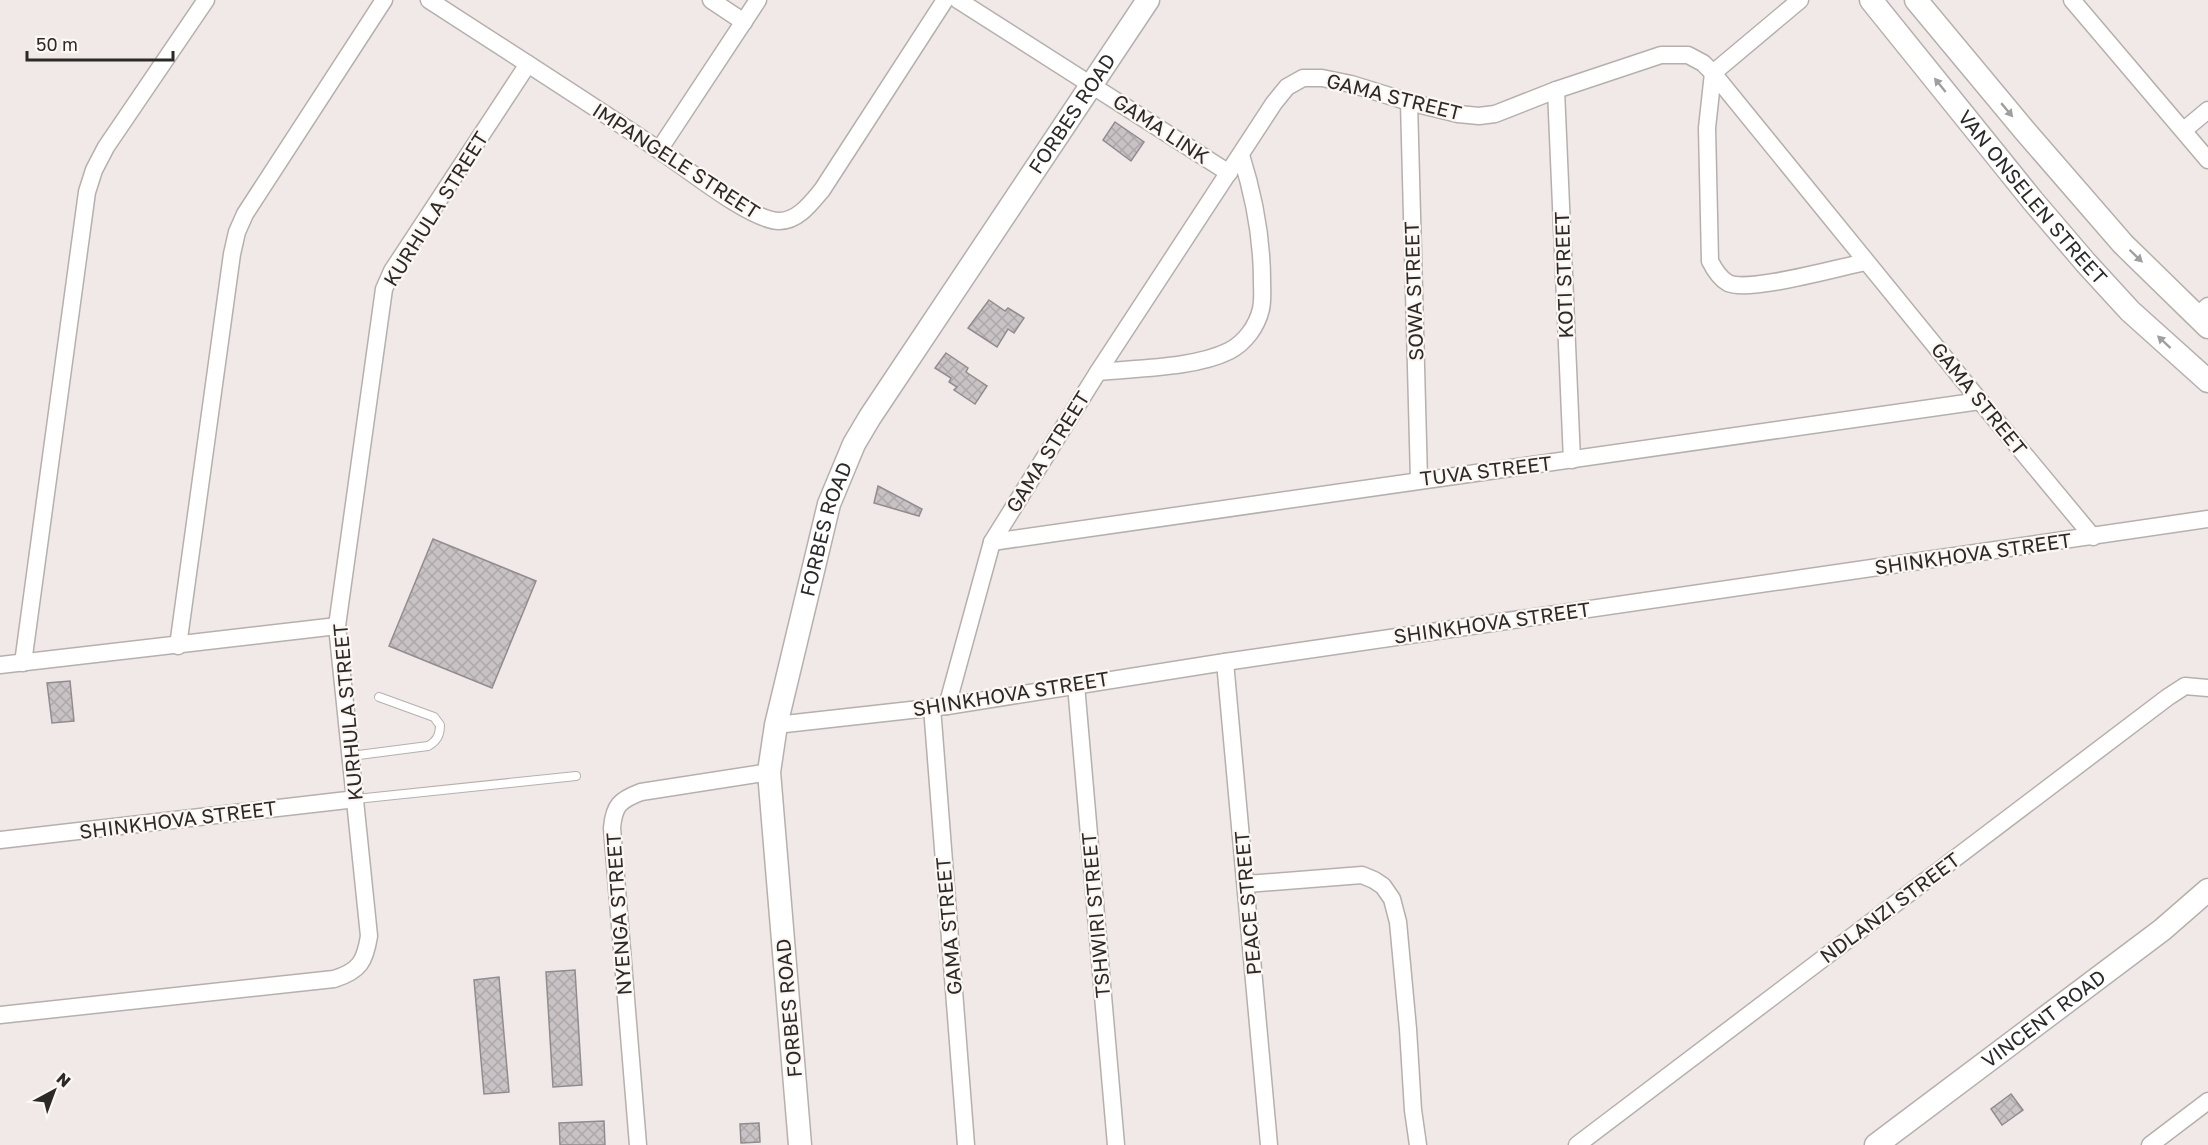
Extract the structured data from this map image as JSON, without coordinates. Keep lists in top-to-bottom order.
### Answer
{
  "streets": {
    "main road": ["FORBES ROAD", "VAN ONSELEN STREET", "VINCENT ROAD"],
    "street": [
      "GAMA STREET",
      "GAMA LINK",
      "IMPANGELE STREET",
      "KURHULA STREET",
      "KOTI STREET",
      "SOWA STREET",
      "TUVA STREET",
      "SHINKHOVA STREET",
      "PEACE STREET",
      "NDLANZI STREET",
      "NYENGA STREET",
      "TSHWIRI STREET"
    ]
  },
  "crossings": [
    ["GAMA STREET", "GAMA LINK"],
    ["GAMA STREET", "KOTI STREET"],
    ["GAMA STREET", "SOWA STREET"],
    ["GAMA STREET", "TUVA STREET"],
    ["GAMA STREET", "SHINKHOVA STREET"],
    ["FORBES ROAD", "GAMA LINK"],
    ["FORBES ROAD", "SHINKHOVA STREET"],
    ["FORBES ROAD", "NYENGA STREET"],
    ["IMPANGELE STREET", "KURHULA STREET"],
    ["KURHULA STREET", "SHINKHOVA STREET"],
    ["KOTI STREET", "TUVA STREET"],
    ["SOWA STREET", "TUVA STREET"],
    ["SHINKHOVA STREET", "PEACE STREET"],
    ["SHINKHOVA STREET", "TSHWIRI STREET"]
  ],
  "scale_bar": "50 m",
  "north": "top right"
}
